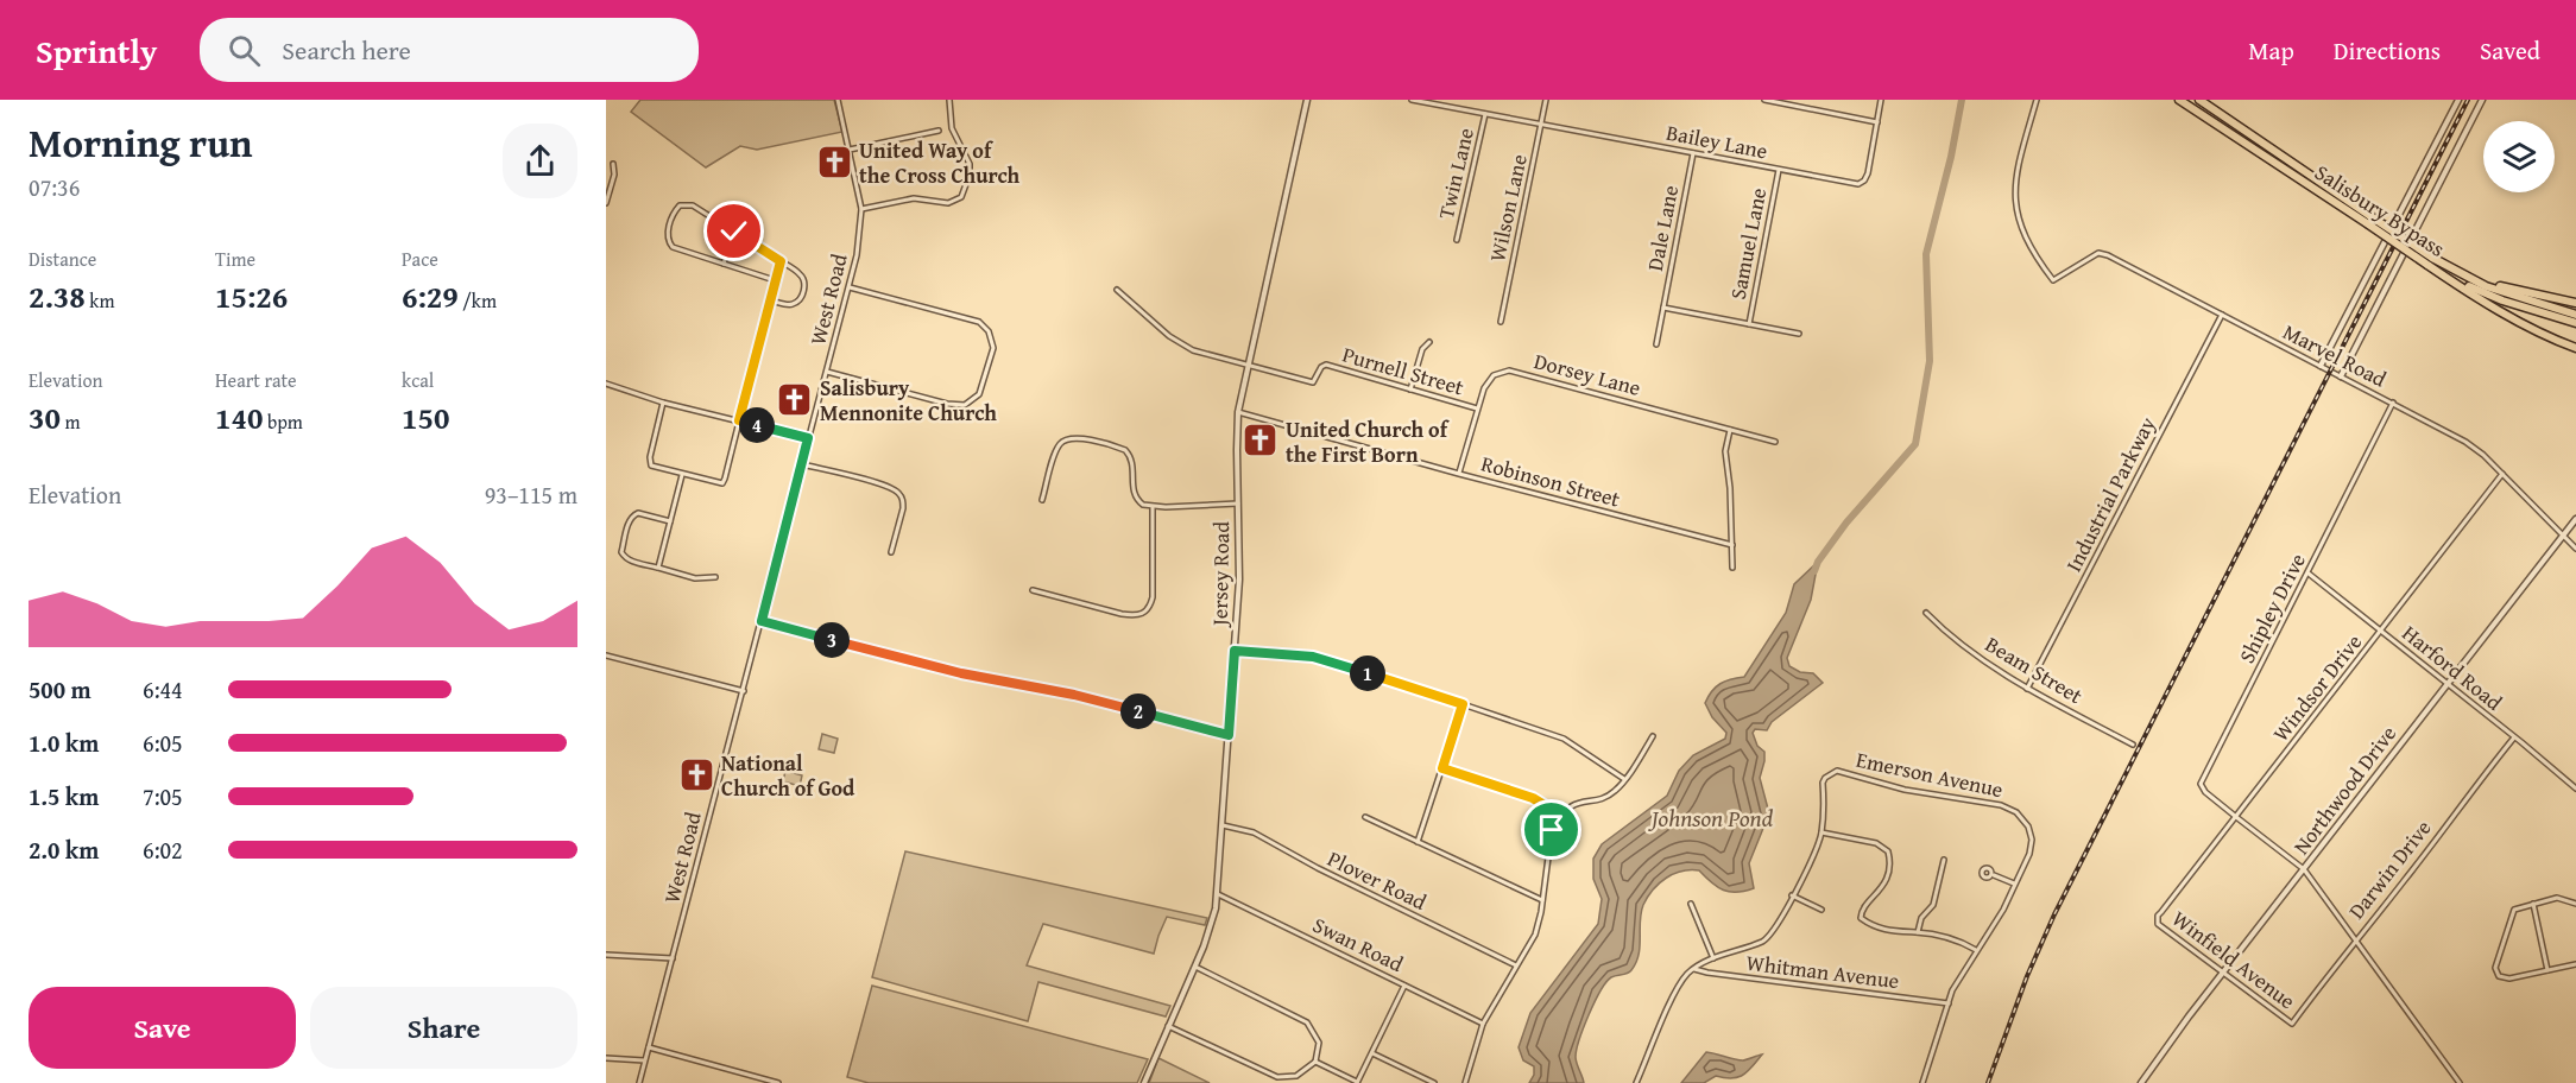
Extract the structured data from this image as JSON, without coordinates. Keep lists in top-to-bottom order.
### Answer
{
  "streets": {
    "highway": ["Salisbury Bypass"],
    "street": [
      "Bailey Lane",
      "Twin Lane",
      "Wilson Lane",
      "Dale Lane",
      "Samuel Lane",
      "West Road",
      "Marvel Road",
      "Purnell Street",
      "Dorsey Lane",
      "Robinson Street",
      "Industrial Parkway",
      "Jersey Road",
      "Shipley Drive",
      "Harford Road",
      "Beam Street",
      "Windsor Drive",
      "Emerson Avenue",
      "Northwood Drive",
      "Darwin Drive",
      "Plover Road",
      "Swan Road",
      "Winfield Avenue",
      "Whitman Avenue"
    ]
  },
  "crossings": [
    ["Bailey Lane", "Twin Lane"],
    ["Bailey Lane", "Wilson Lane"],
    ["Bailey Lane", "Dale Lane"],
    ["Bailey Lane", "Samuel Lane"],
    ["Marvel Road", "Industrial Parkway"],
    ["Marvel Road", "Shipley Drive"],
    ["Marvel Road", "Windsor Drive"],
    ["Marvel Road", "Northwood Drive"],
    ["Purnell Street", "Dorsey Lane"],
    ["Purnell Street", "Jersey Road"],
    ["Dorsey Lane", "Robinson Street"],
    ["Robinson Street", "Jersey Road"],
    ["Industrial Parkway", "Beam Street"],
    ["Jersey Road", "Plover Road"],
    ["Jersey Road", "Swan Road"],
    ["Shipley Drive", "Harford Road"],
    ["Shipley Drive", "Windsor Drive"],
    ["Shipley Drive", "Northwood Drive"],
    ["Shipley Drive", "Darwin Drive"],
    ["Harford Road", "Windsor Drive"],
    ["Harford Road", "Northwood Drive"],
    ["Harford Road", "Darwin Drive"],
    ["Windsor Drive", "Winfield Avenue"],
    ["Emerson Avenue", "Whitman Avenue"],
    ["Northwood Drive", "Winfield Avenue"],
    ["Darwin Drive", "Winfield Avenue"]
  ],
  "water": ["Johnson Pond"],
  "places": {
    "church": [
      "United Way of the Cross Church",
      "Salisbury Mennonite Church",
      "United Church of the First Born",
      "National Church of God"
    ]
  },
  "page": {
    "header": "Sprintly",
    "search": "Search here",
    "nav": ["Map", "Directions", "Saved"],
    "heading": ["Morning run", "07:36"],
    "stats": [
      ["Distance", "2.38 km"],
      ["Time", "15:26"],
      ["Pace", "6:29 /km"],
      ["Elevation", "30 m"],
      ["Heart rate", "140 bpm"],
      ["kcal", "150"]
    ],
    "pins": [
      "4",
      "3",
      "1",
      "2"
    ],
    "chart": ["Elevation", "93–115 m"],
    "list": [
      {
        "name": "500 m",
        "note": "6:44"
      },
      {
        "name": "1.0 km",
        "note": "6:05"
      },
      {
        "name": "1.5 km",
        "note": "7:05"
      },
      {
        "name": "2.0 km",
        "note": "6:02"
      }
    ],
    "buttons": ["Save", "Share"]
  }
}
